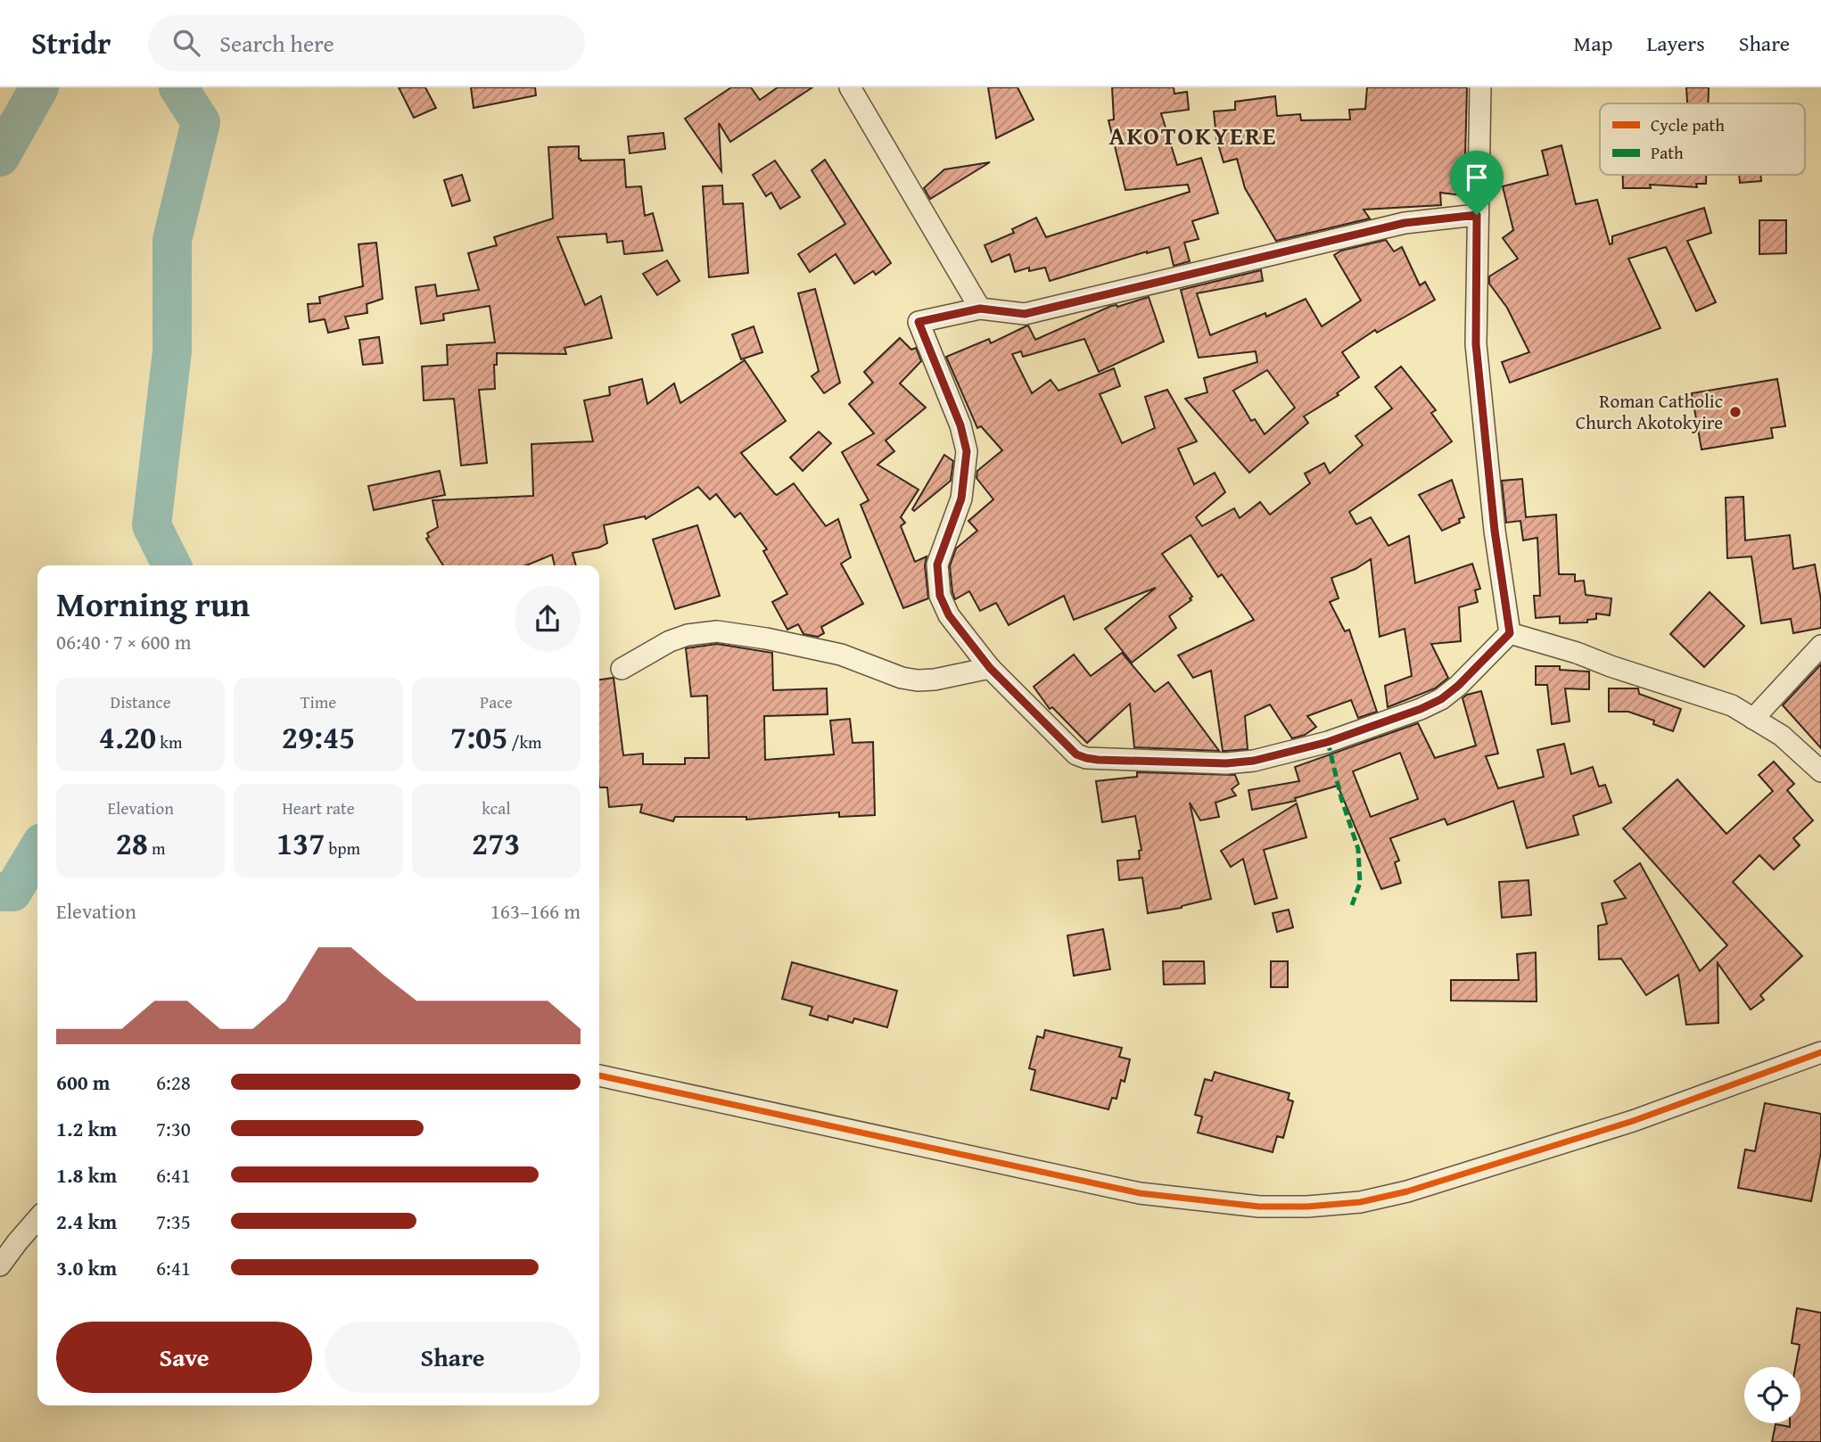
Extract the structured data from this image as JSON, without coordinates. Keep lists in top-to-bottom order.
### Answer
{
  "districts": ["AKOTOKYERE"],
  "places": ["Roman Catholic Church Akotokyire"],
  "legend": ["Cycle path", "Path"],
  "page": {
    "header": "Stridr",
    "search": "Search here",
    "nav": ["Map", "Layers", "Share"],
    "heading": ["Morning run", "06:40 · 7 × 600 m"],
    "stats": [
      ["Distance", "4.20 km"],
      ["Time", "29:45"],
      ["Pace", "7:05 /km"],
      ["Elevation", "28 m"],
      ["Heart rate", "137 bpm"],
      ["kcal", "273"]
    ],
    "chart": ["Elevation", "163–166 m"],
    "list": [
      {
        "name": "600 m",
        "note": "6:28"
      },
      {
        "name": "1.2 km",
        "note": "7:30"
      },
      {
        "name": "1.8 km",
        "note": "6:41"
      },
      {
        "name": "2.4 km",
        "note": "7:35"
      },
      {
        "name": "3.0 km",
        "note": "6:41"
      }
    ],
    "buttons": ["Save", "Share"]
  }
}
